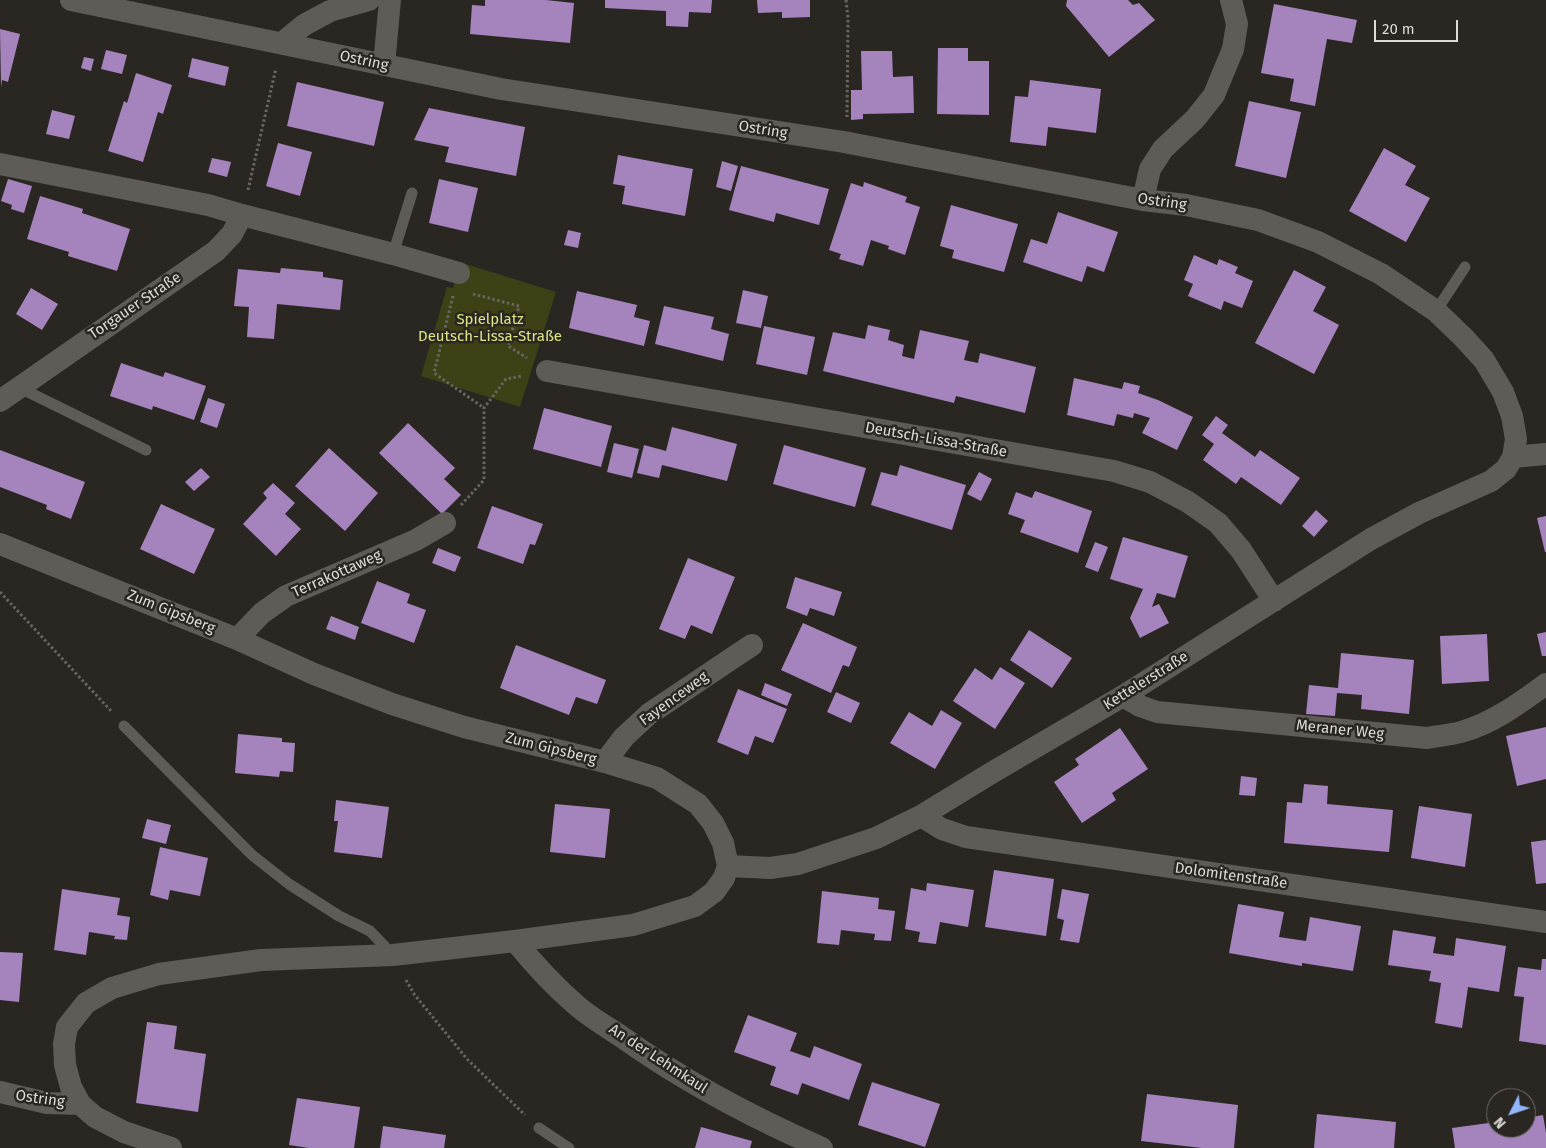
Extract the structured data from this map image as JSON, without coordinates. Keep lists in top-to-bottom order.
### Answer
{
  "streets": {
    "street": [
      "Ostring",
      "Torgauer Straße",
      "Deutsch-Lissa-Straße",
      "Terrakottaweg",
      "Zum Gipsberg",
      "Kettelerstraße",
      "Fayenceweg",
      "Meraner Weg",
      "Dolomitenstraße",
      "An der Lehmkaul"
    ]
  },
  "crossings": [
    ["Ostring", "Kettelerstraße"],
    ["Deutsch-Lissa-Straße", "Kettelerstraße"],
    ["Terrakottaweg", "Zum Gipsberg"],
    ["Zum Gipsberg", "Kettelerstraße"],
    ["Zum Gipsberg", "Fayenceweg"],
    ["Kettelerstraße", "Meraner Weg"],
    ["Kettelerstraße", "Dolomitenstraße"]
  ],
  "parks": ["Spielplatz Deutsch-Lissa-Straße"],
  "scale_bar": "20 m",
  "north": "bottom left"
}
